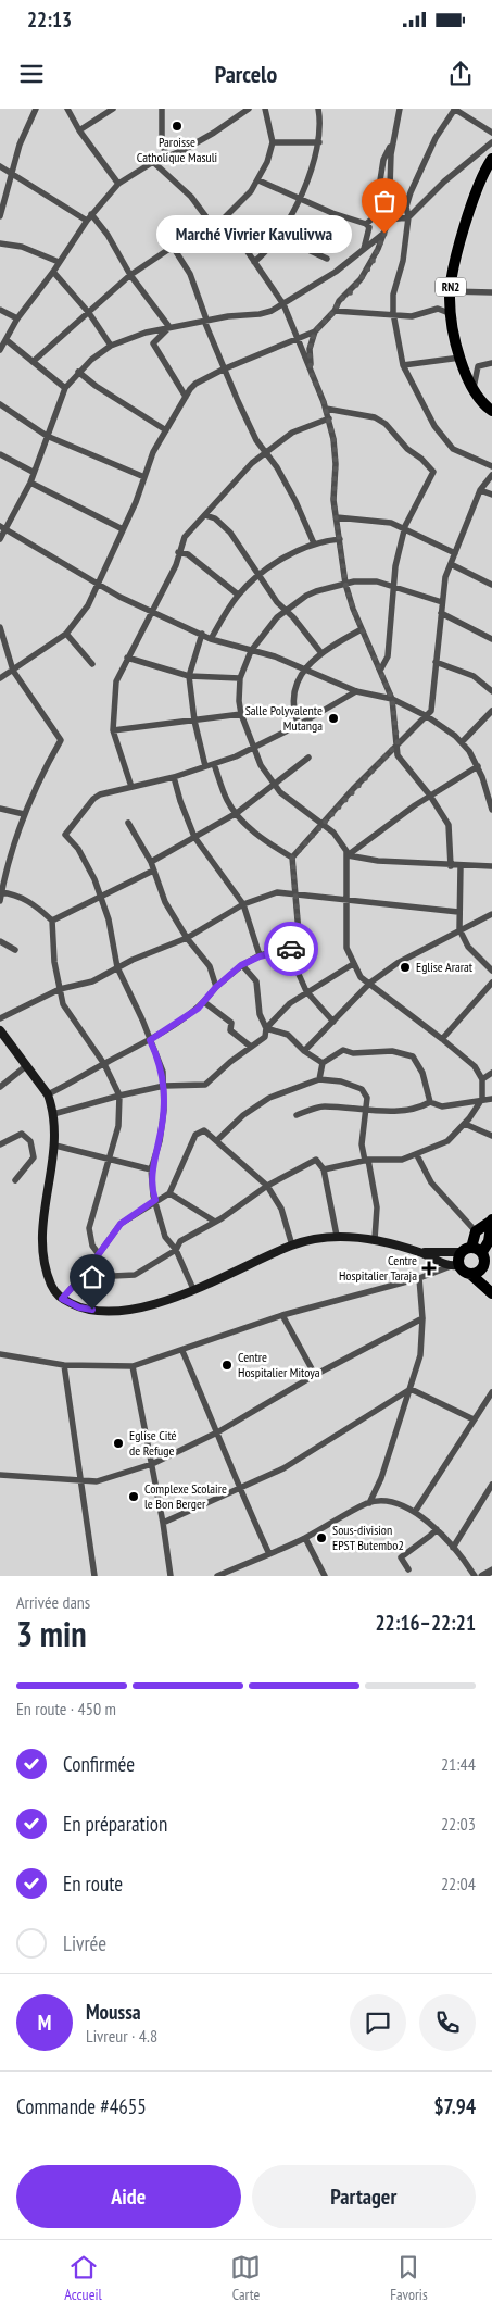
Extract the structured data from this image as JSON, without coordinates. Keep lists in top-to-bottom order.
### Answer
{
  "streets": {
    "highway": ["RN2"]
  },
  "places": {
    "other": [
      "Paroisse Catholique Masuli",
      "Marché Vivrier Kavulivwa",
      "Salle Polyvalente Mutanga",
      "Eglise Ararat",
      "Centre Hospitalier Mitoya",
      "Eglise Cité de Refuge",
      "Complexe Scolaire le Bon Berger",
      "Sous-division EPST Butembo2"
    ],
    "health": ["Centre Hospitalier Taraja"]
  },
  "page": {
    "status": "22:13",
    "header": "Parcelo",
    "bubble": "Marché Vivrier Kavulivwa",
    "heading": ["3 min", "Arrivée dans", "22:16–22:21"],
    "panel": [
      "Moussa",
      "Livreur · 4.8",
      "Commande #4655",
      "$7.94"
    ],
    "bar": "En route · 450 m",
    "list": [
      ["Confirmée", "21:44"],
      ["En préparation", "22:03"],
      ["En route", "22:04"],
      "Livrée"
    ],
    "round": "M",
    "buttons": ["Aide", "Partager"],
    "tabs": ["Accueil", "Carte", "Favoris"]
  }
}
